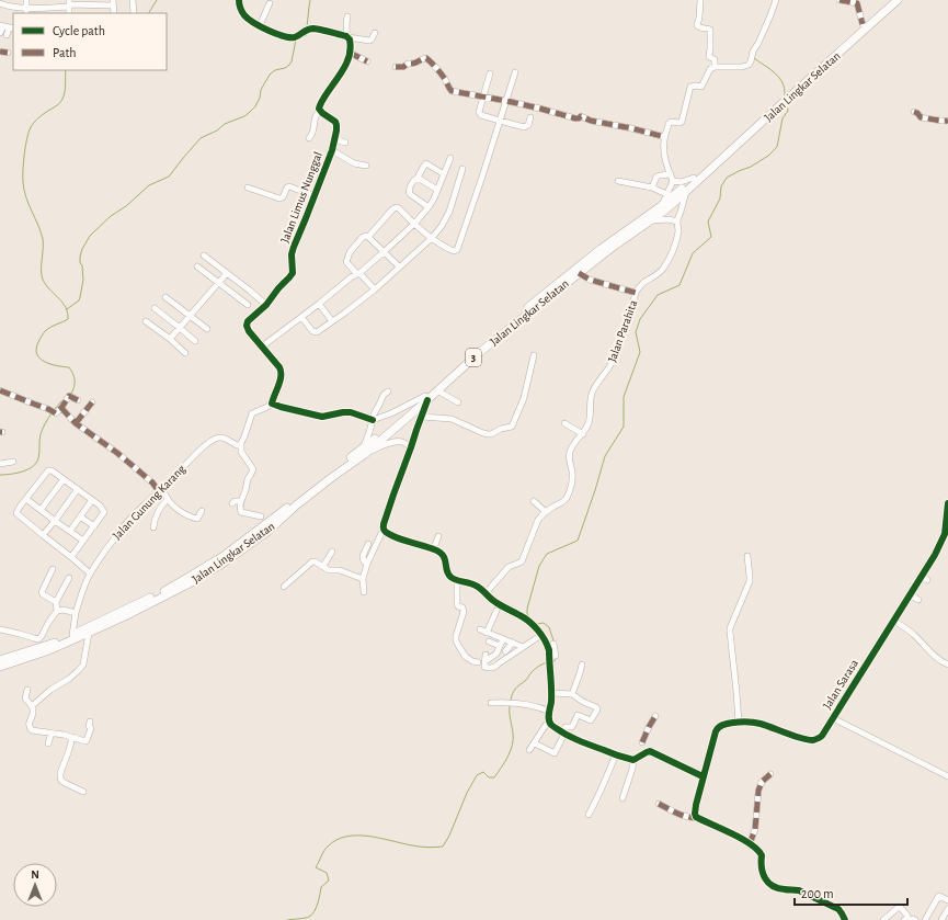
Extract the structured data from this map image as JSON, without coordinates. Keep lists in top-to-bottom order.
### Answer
{
  "streets": {
    "main road": ["Jalan Lingkar Selatan", "3"],
    "street": [
      "Jalan Limus Nunggal",
      "Jalan Parahita",
      "Jalan Gunung Karang",
      "Jalan Sarasa"
    ]
  },
  "crossings": [
    ["Jalan Lingkar Selatan", "Jalan Parahita"],
    ["Jalan Lingkar Selatan", "Jalan Gunung Karang"]
  ],
  "legend": ["Cycle path", "Path"],
  "scale_bar": "200 m",
  "north": "top"
}
